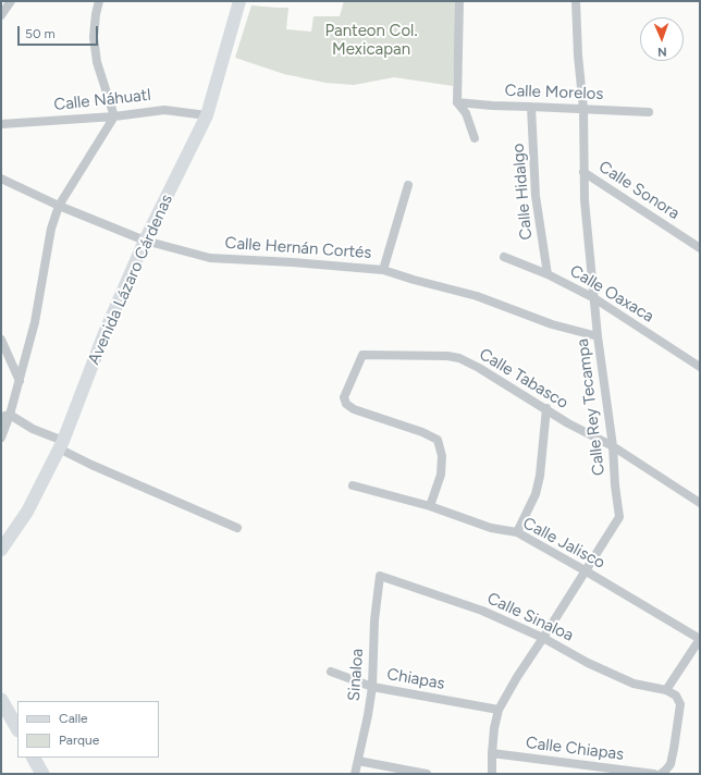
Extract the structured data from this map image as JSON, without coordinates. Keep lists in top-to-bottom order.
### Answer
{
  "streets": {
    "main road": ["Avenida Lázaro Cárdenas"],
    "street": [
      "Calle Morelos",
      "Calle Náhuatl",
      "Calle Sonora",
      "Calle Hidalgo",
      "Calle Hernán Cortés",
      "Calle Oaxaca",
      "Calle Tabasco",
      "Calle Rey Tecampa",
      "Calle Jalisco",
      "Calle Sinaloa",
      "Sinaloa",
      "Chiapas",
      "Calle Chiapas"
    ]
  },
  "crossings": [
    ["Calle Morelos", "Calle Hidalgo"],
    ["Calle Morelos", "Calle Rey Tecampa"],
    ["Calle Náhuatl", "Avenida Lázaro Cárdenas"],
    ["Calle Sonora", "Calle Rey Tecampa"],
    ["Calle Hidalgo", "Calle Oaxaca"],
    ["Calle Hernán Cortés", "Avenida Lázaro Cárdenas"],
    ["Calle Hernán Cortés", "Calle Rey Tecampa"],
    ["Calle Oaxaca", "Calle Rey Tecampa"],
    ["Calle Tabasco", "Calle Rey Tecampa"],
    ["Calle Tabasco", "Calle Jalisco"],
    ["Calle Rey Tecampa", "Calle Jalisco"],
    ["Calle Rey Tecampa", "Calle Sinaloa"],
    ["Calle Rey Tecampa", "Chiapas"],
    ["Calle Rey Tecampa", "Calle Chiapas"],
    ["Calle Sinaloa", "Sinaloa"],
    ["Sinaloa", "Chiapas"]
  ],
  "parks": ["Panteon Col. Mexicapan"],
  "legend": ["Calle", "Parque"],
  "scale_bar": "50 m",
  "north": "bottom"
}
